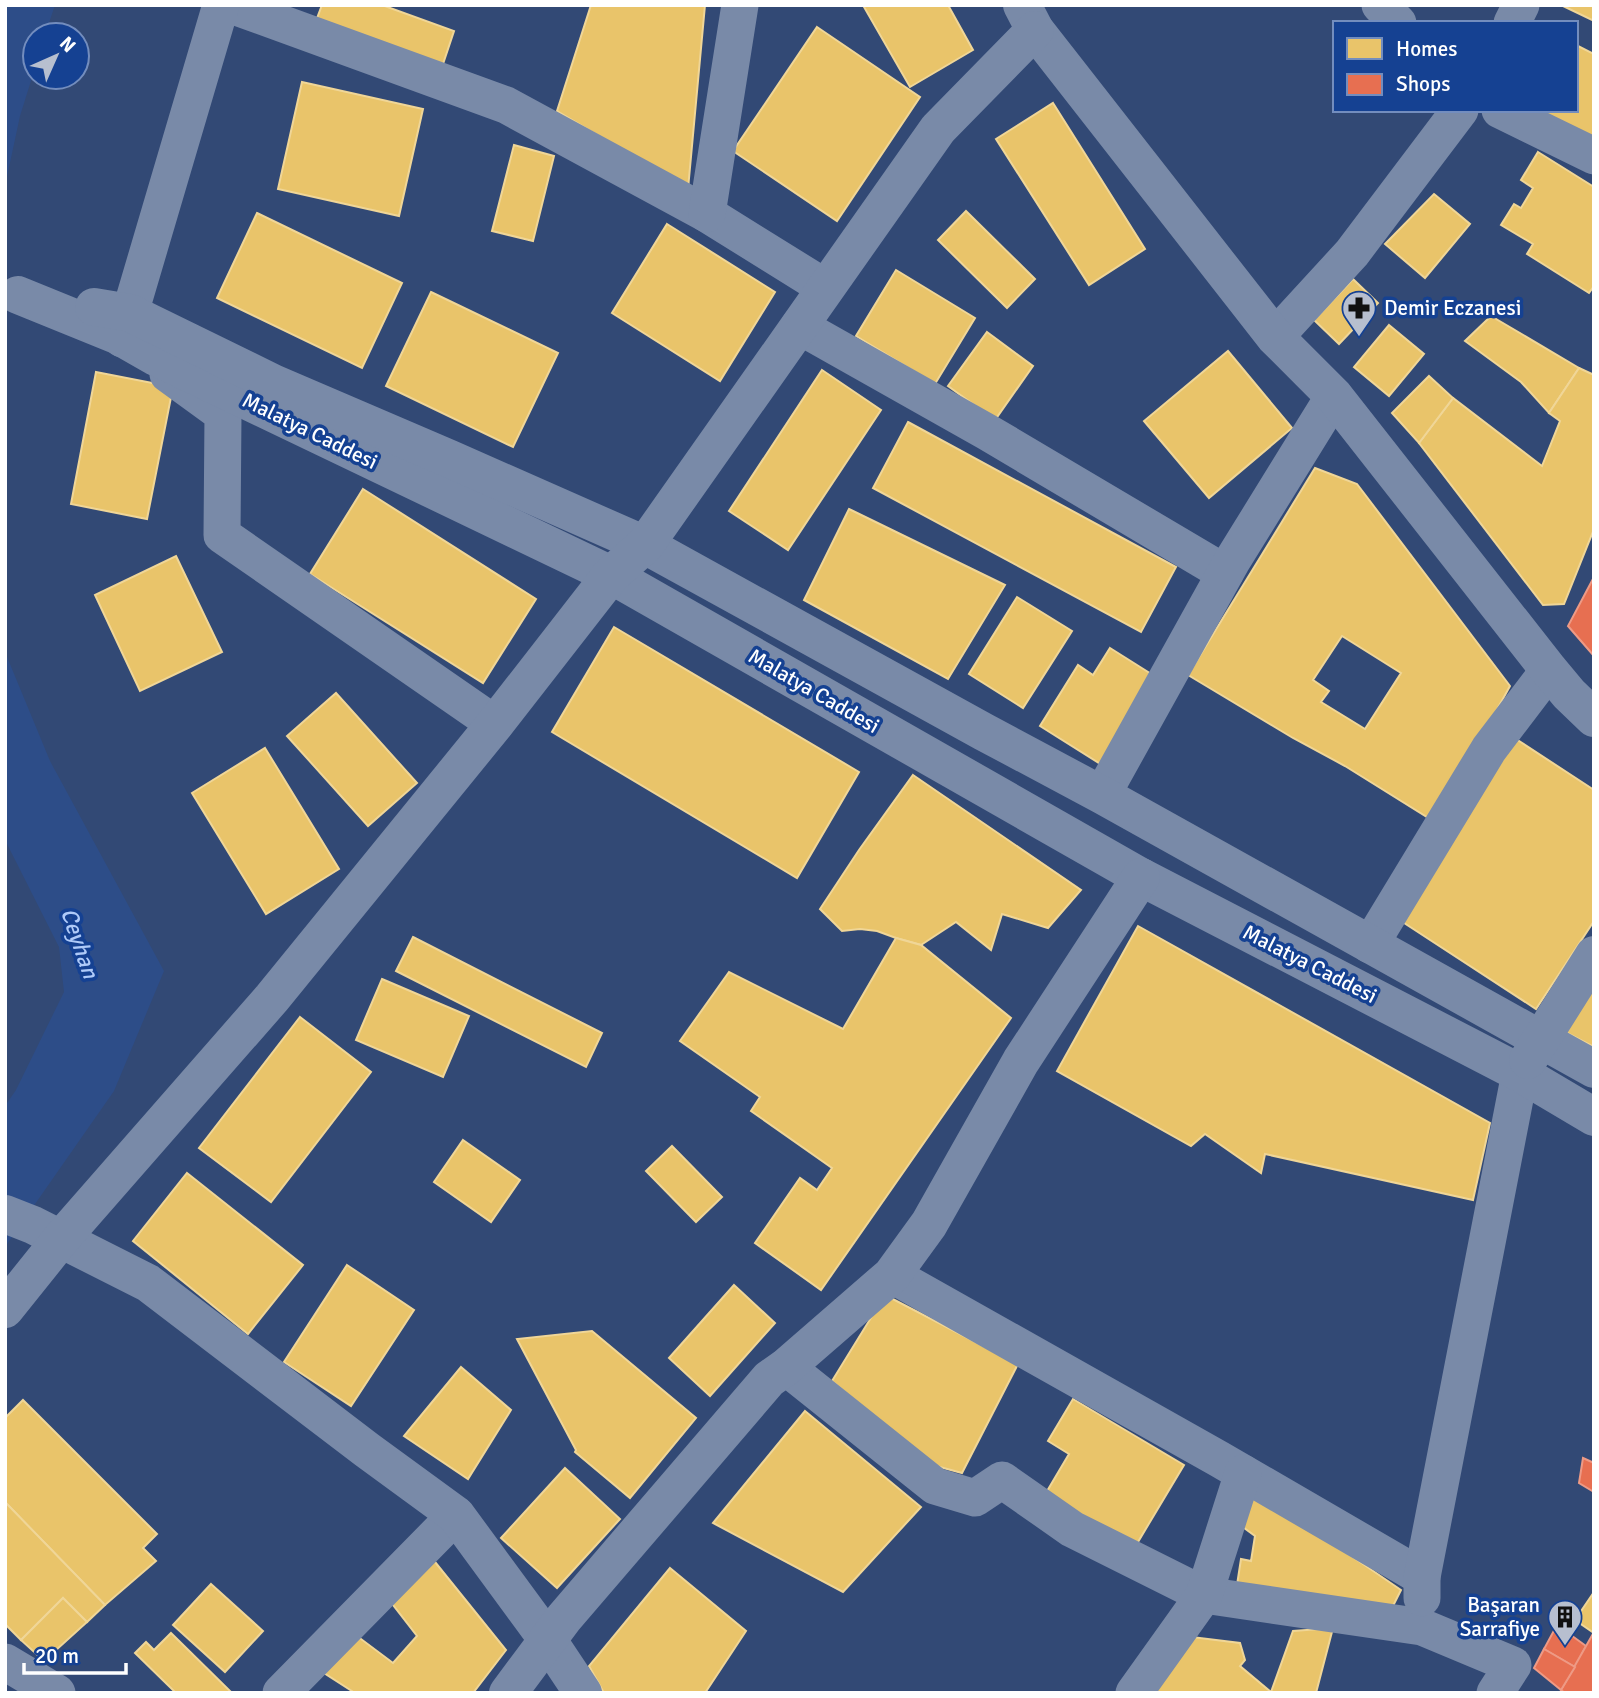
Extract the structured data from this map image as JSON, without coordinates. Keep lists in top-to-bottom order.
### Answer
{
  "streets": {
    "street": ["Malatya Caddesi"]
  },
  "water": ["Ceyhan"],
  "places": {
    "pharmacy": ["Demir Eczanesi"],
    "building": ["Başaran Sarrafiye"]
  },
  "legend": ["Homes", "Shops"],
  "scale_bar": "20 m",
  "north": "top right"
}
